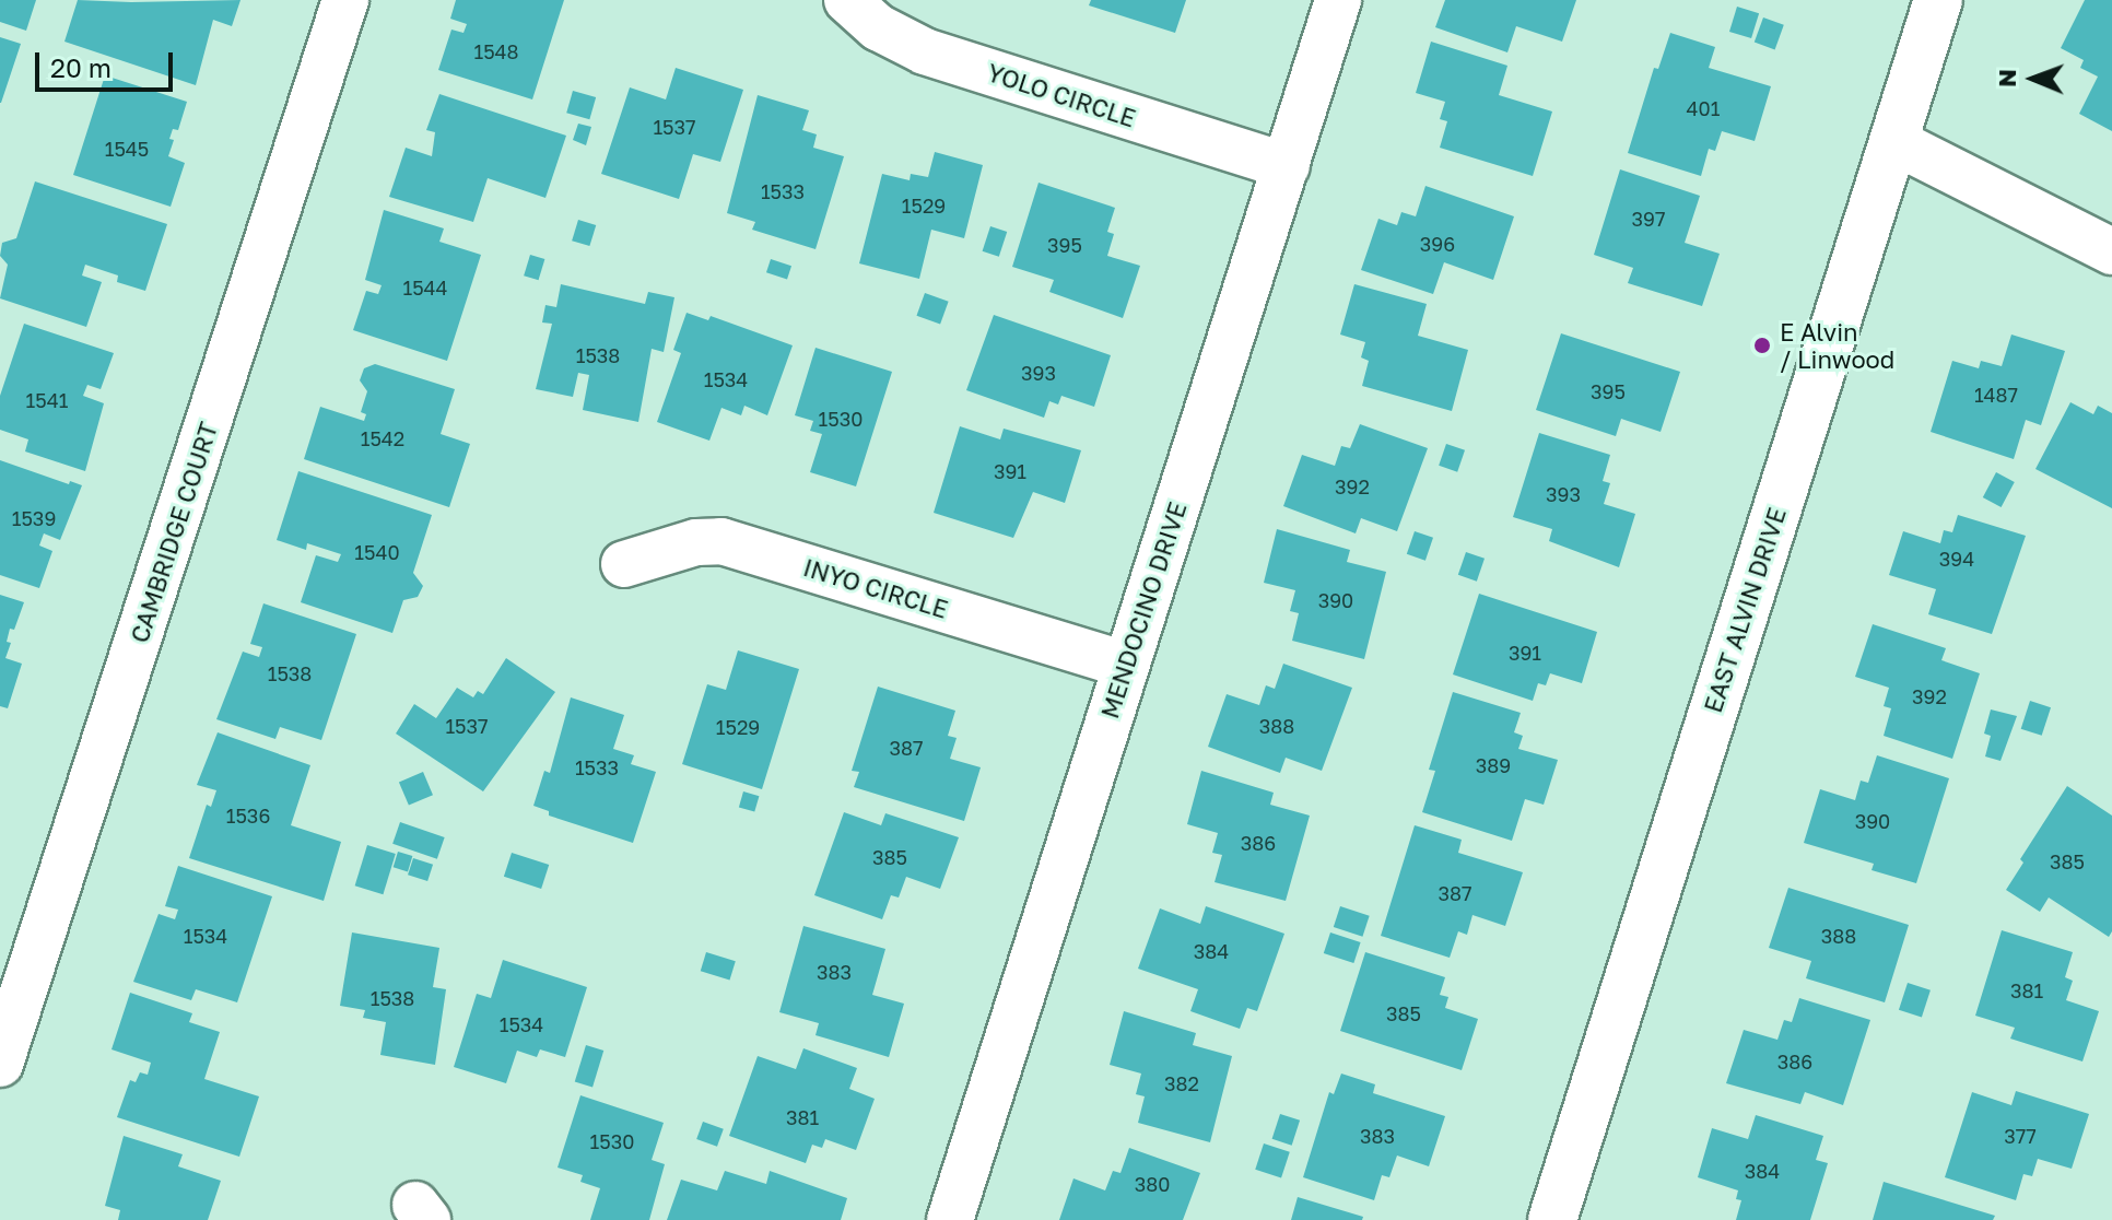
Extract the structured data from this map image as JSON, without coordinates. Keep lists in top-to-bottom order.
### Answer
{
  "streets": {
    "main road": ["EAST ALVIN DRIVE"],
    "street": [
      "YOLO CIRCLE",
      "CAMBRIDGE COURT",
      "INYO CIRCLE",
      "MENDOCINO DRIVE"
    ]
  },
  "crossings": [
    ["YOLO CIRCLE", "MENDOCINO DRIVE"],
    ["INYO CIRCLE", "MENDOCINO DRIVE"]
  ],
  "places": ["E Alvin / Linwood"],
  "house_numbers": [
    "1548",
    "401",
    "1537",
    "1545",
    "1533",
    "1529",
    "397",
    "396",
    "395",
    "1544",
    "1538",
    "393",
    "1534",
    "395",
    "1487",
    "1541",
    "1530",
    "1542",
    "391",
    "392",
    "393",
    "1539",
    "1540",
    "394",
    "390",
    "391",
    "1538",
    "392",
    "1537",
    "388",
    "1529",
    "387",
    "389",
    "1533",
    "1536",
    "390",
    "386",
    "385",
    "385",
    "387",
    "1534",
    "388",
    "384",
    "383",
    "381",
    "1538",
    "385",
    "1534",
    "386",
    "382",
    "381",
    "383",
    "377",
    "1530",
    "384",
    "380"
  ],
  "scale_bar": "20 m",
  "north": "left"
}
